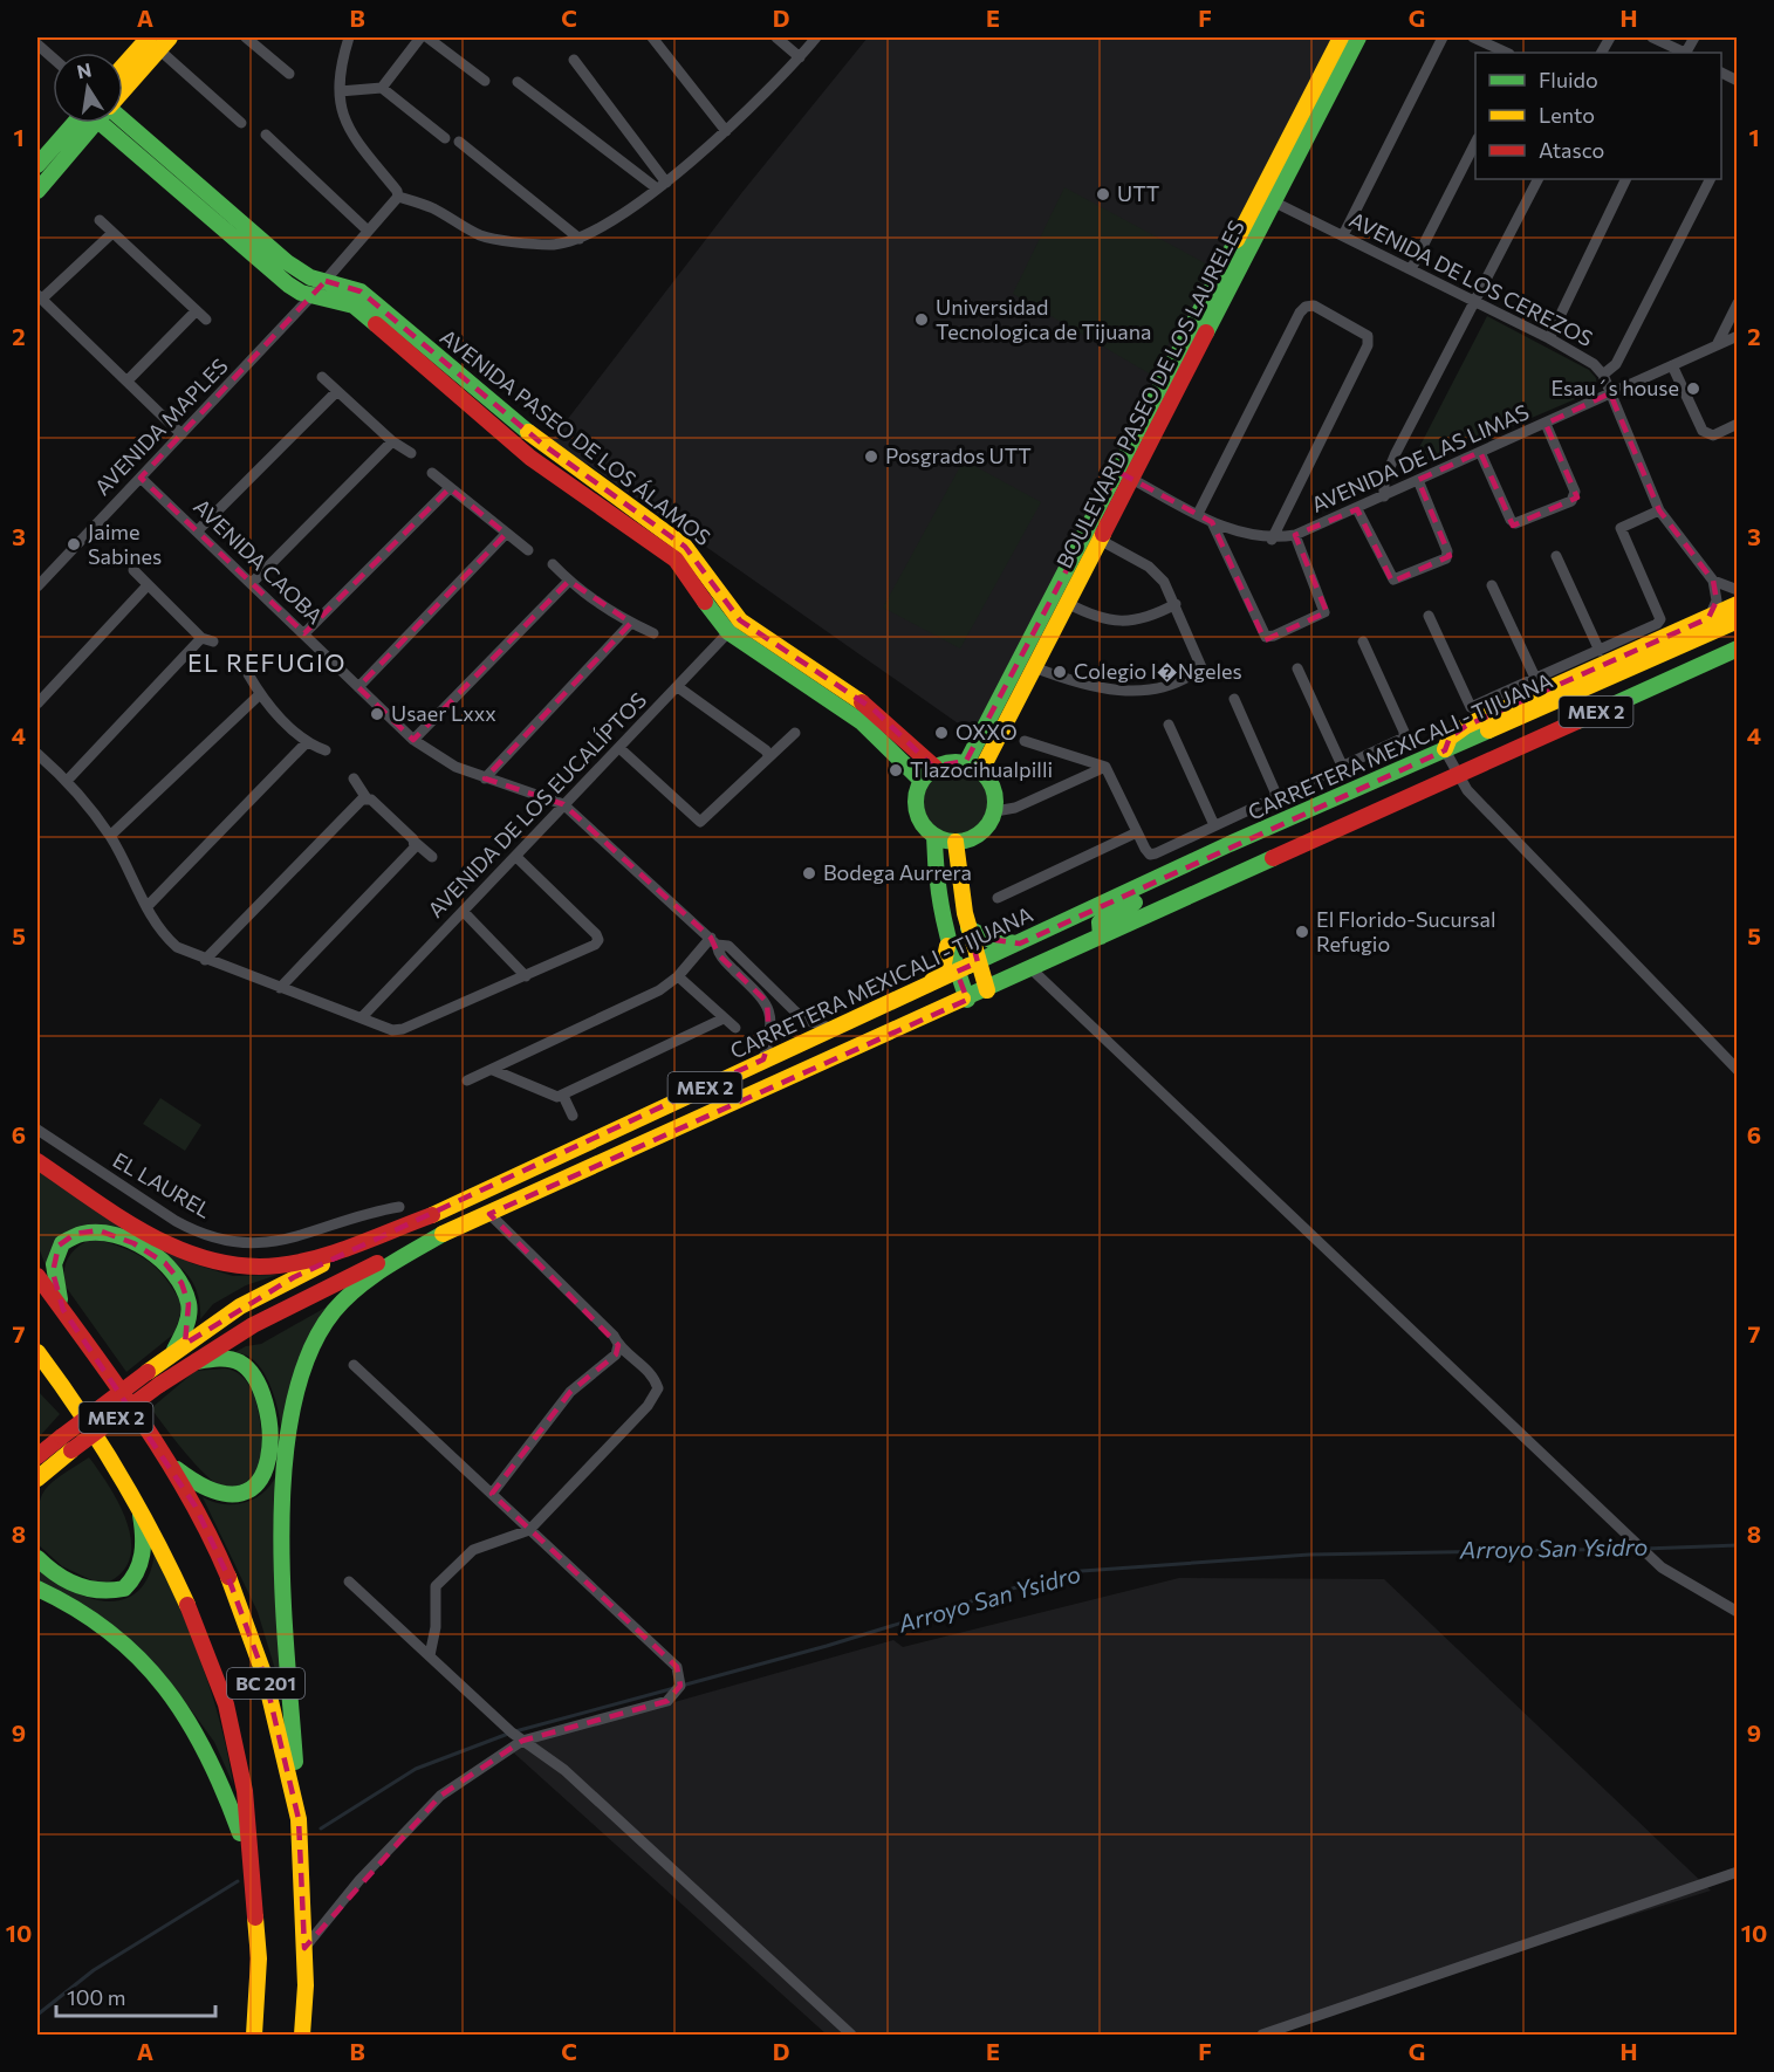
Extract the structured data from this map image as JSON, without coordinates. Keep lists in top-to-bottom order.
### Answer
{
  "streets": {
    "main road": [
      "BOULEVARD PASEO DE LOS LAURELES",
      "AVENIDA PASEO DE LOS ÁLAMOS",
      "MEX 2",
      "CARRETERA MEXICALI - TIJUANA",
      "BC 201"
    ],
    "street": [
      "AVENIDA DE LOS CEREZOS",
      "AVENIDA MAPLES",
      "AVENIDA DE LAS LIMAS",
      "AVENIDA CAOBA",
      "AVENIDA DE LOS EUCALÍPTOS",
      "EL LAUREL"
    ]
  },
  "crossings": [
    ["AVENIDA DE LOS CEREZOS", "BOULEVARD PASEO DE LOS LAURELES"],
    ["AVENIDA DE LOS CEREZOS", "AVENIDA DE LAS LIMAS"],
    ["BOULEVARD PASEO DE LOS LAURELES", "AVENIDA PASEO DE LOS ÁLAMOS"],
    ["BOULEVARD PASEO DE LOS LAURELES", "AVENIDA DE LAS LIMAS"],
    ["AVENIDA MAPLES", "AVENIDA PASEO DE LOS ÁLAMOS"],
    ["AVENIDA MAPLES", "AVENIDA CAOBA"],
    ["AVENIDA PASEO DE LOS ÁLAMOS", "AVENIDA DE LOS EUCALÍPTOS"],
    ["AVENIDA CAOBA", "AVENIDA DE LOS EUCALÍPTOS"]
  ],
  "districts": ["EL REFUGIO"],
  "water": ["Arroyo San Ysidro"],
  "places": [
    "UTT",
    "Universidad Tecnologica de Tijuana",
    "Esau´s house",
    "Posgrados UTT",
    "Jaime Sabines",
    "Colegio I�Ngeles",
    "Usaer Lxxx",
    "OXXO",
    "Tlazocihualpilli",
    "Bodega Aurrera",
    "El Florido-Sucursal Refugio"
  ],
  "legend": ["Fluido", "Lento", "Atasco"],
  "scale_bar": "100 m",
  "north": "top",
  "grid": {
    "columns": [
      "A",
      "B",
      "C",
      "D",
      "E",
      "F",
      "G",
      "H"
    ],
    "rows": [
      "1",
      "2",
      "3",
      "4",
      "5",
      "6",
      "7",
      "8",
      "9",
      "10"
    ]
  }
}
